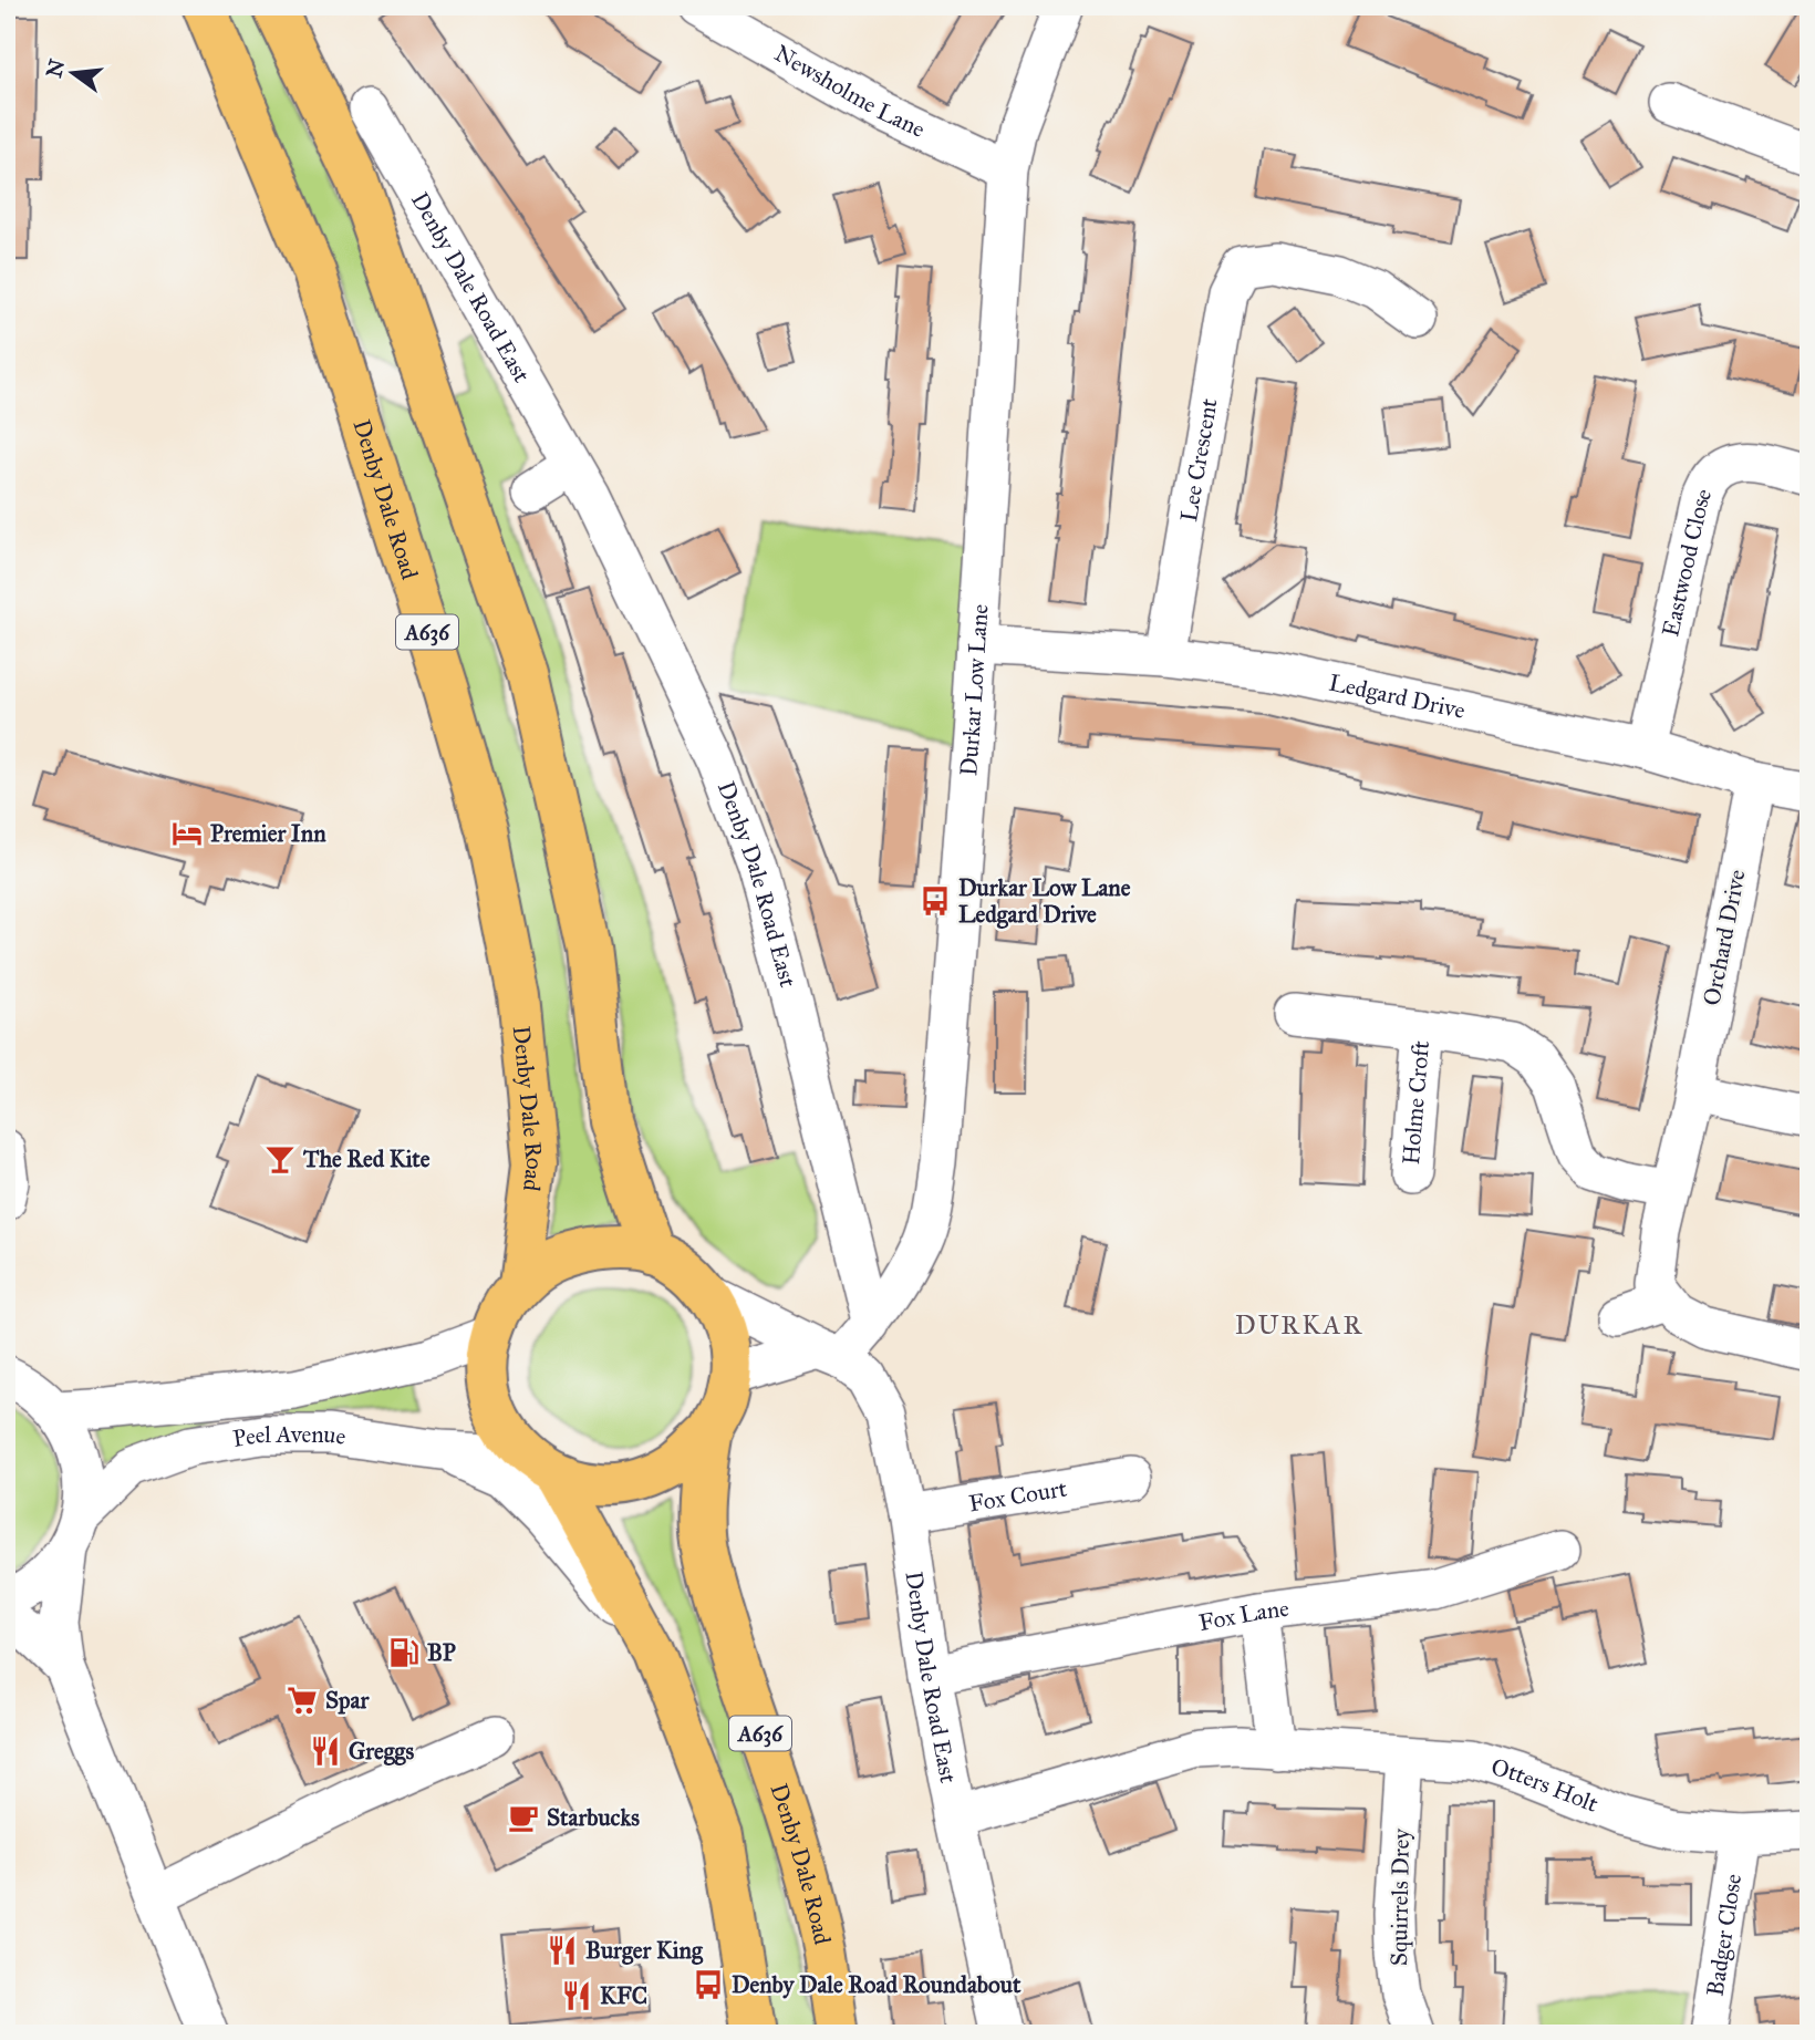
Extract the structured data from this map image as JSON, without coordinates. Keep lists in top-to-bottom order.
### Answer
{
  "streets": {
    "main road": ["Denby Dale Road", "A636"],
    "street": [
      "Newsholme Lane",
      "Denby Dale Road East",
      "Lee Crescent",
      "Eastwood Close",
      "Durkar Low Lane",
      "Ledgard Drive",
      "Orchard Drive",
      "Holme Croft",
      "Peel Avenue",
      "Fox Court",
      "Fox Lane",
      "Otters Holt",
      "Squirrels Drey",
      "Badger Close"
    ]
  },
  "crossings": [
    ["Newsholme Lane", "Durkar Low Lane"],
    ["Denby Dale Road East", "Denby Dale Road"],
    ["Denby Dale Road East", "Durkar Low Lane"],
    ["Denby Dale Road East", "Peel Avenue"],
    ["Denby Dale Road East", "Fox Court"],
    ["Denby Dale Road East", "Fox Lane"],
    ["Denby Dale Road East", "Otters Holt"],
    ["Lee Crescent", "Ledgard Drive"],
    ["Denby Dale Road", "Peel Avenue"],
    ["Eastwood Close", "Ledgard Drive"],
    ["Durkar Low Lane", "Ledgard Drive"],
    ["Ledgard Drive", "Orchard Drive"],
    ["Orchard Drive", "Holme Croft"],
    ["Otters Holt", "Squirrels Drey"],
    ["Otters Holt", "Badger Close"]
  ],
  "districts": ["DURKAR"],
  "places": {
    "hotel": ["Premier Inn"],
    "bus stop": ["Durkar Low Lane Ledgard Drive", "Denby Dale Road Roundabout"],
    "bar": ["The Red Kite"],
    "fuel station": ["BP"],
    "supermarket": ["Spar"],
    "restaurant": ["Greggs", "Burger King", "KFC"],
    "cafe": ["Starbucks"]
  },
  "north": "left"
}
